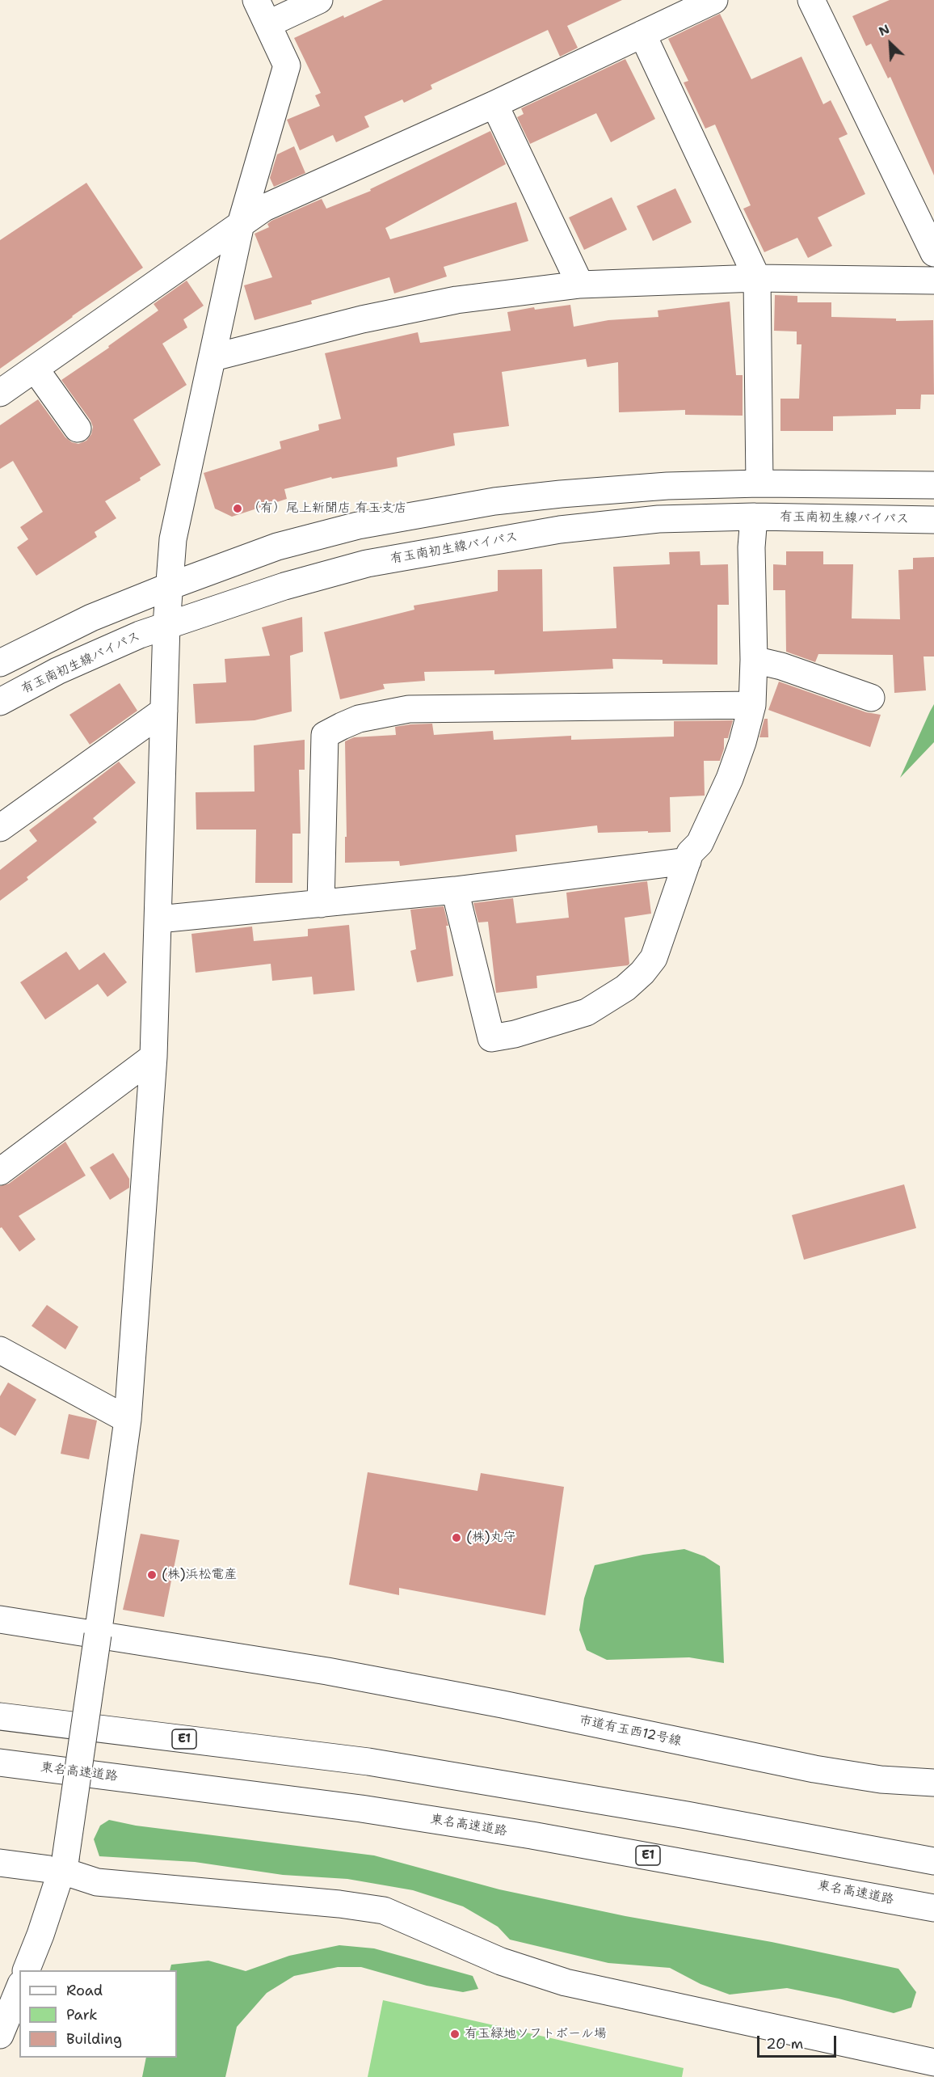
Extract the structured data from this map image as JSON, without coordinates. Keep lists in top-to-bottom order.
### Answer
{
  "streets": {
    "main road": [
      "有玉南初生線バイパス",
      "市道有玉西12号線",
      "E1",
      "東名高速道路"
    ]
  },
  "places": [
    "（有）尾上新聞店 有玉支店",
    "(株)丸守",
    "(株)浜松電産",
    "有玉緑地ソフトボール場"
  ],
  "legend": ["Road", "Park", "Building"],
  "scale_bar": "20 m",
  "north": "top left"
}
